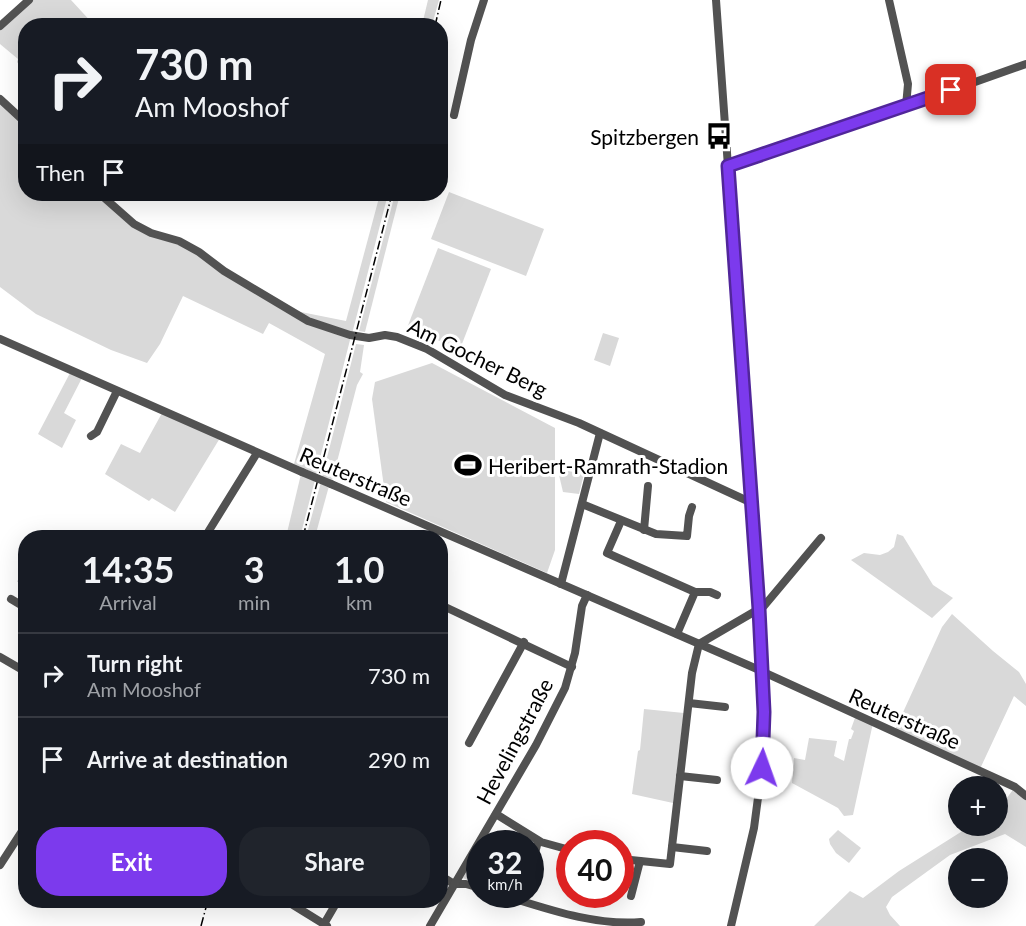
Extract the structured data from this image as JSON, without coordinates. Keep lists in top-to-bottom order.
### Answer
{
  "streets": {
    "street": ["Am Gocher Berg", "Reuterstraße", "Hevelingstraße"]
  },
  "crossings": [
    ["Reuterstraße", "Hevelingstraße"]
  ],
  "places": {
    "bus stop": ["Spitzbergen"],
    "sports": ["Heribert-Ramrath-Stadion"]
  },
  "page": {
    "turn": ["730 m", "Am Mooshof"],
    "then": "Then",
    "eta": [
      "14:35",
      "Arrival",
      "3",
      "min",
      "1.0",
      "km"
    ],
    "list": [
      {
        "name": "Turn right",
        "note": "Am Mooshof",
        "value": "730 m"
      },
      {
        "name": "Arrive at destination",
        "value": "290 m"
      }
    ],
    "map_buttons": ["+", "−"],
    "buttons": ["Exit", "Share"],
    "speed": "32 km/h",
    "limit": "40"
  }
}
